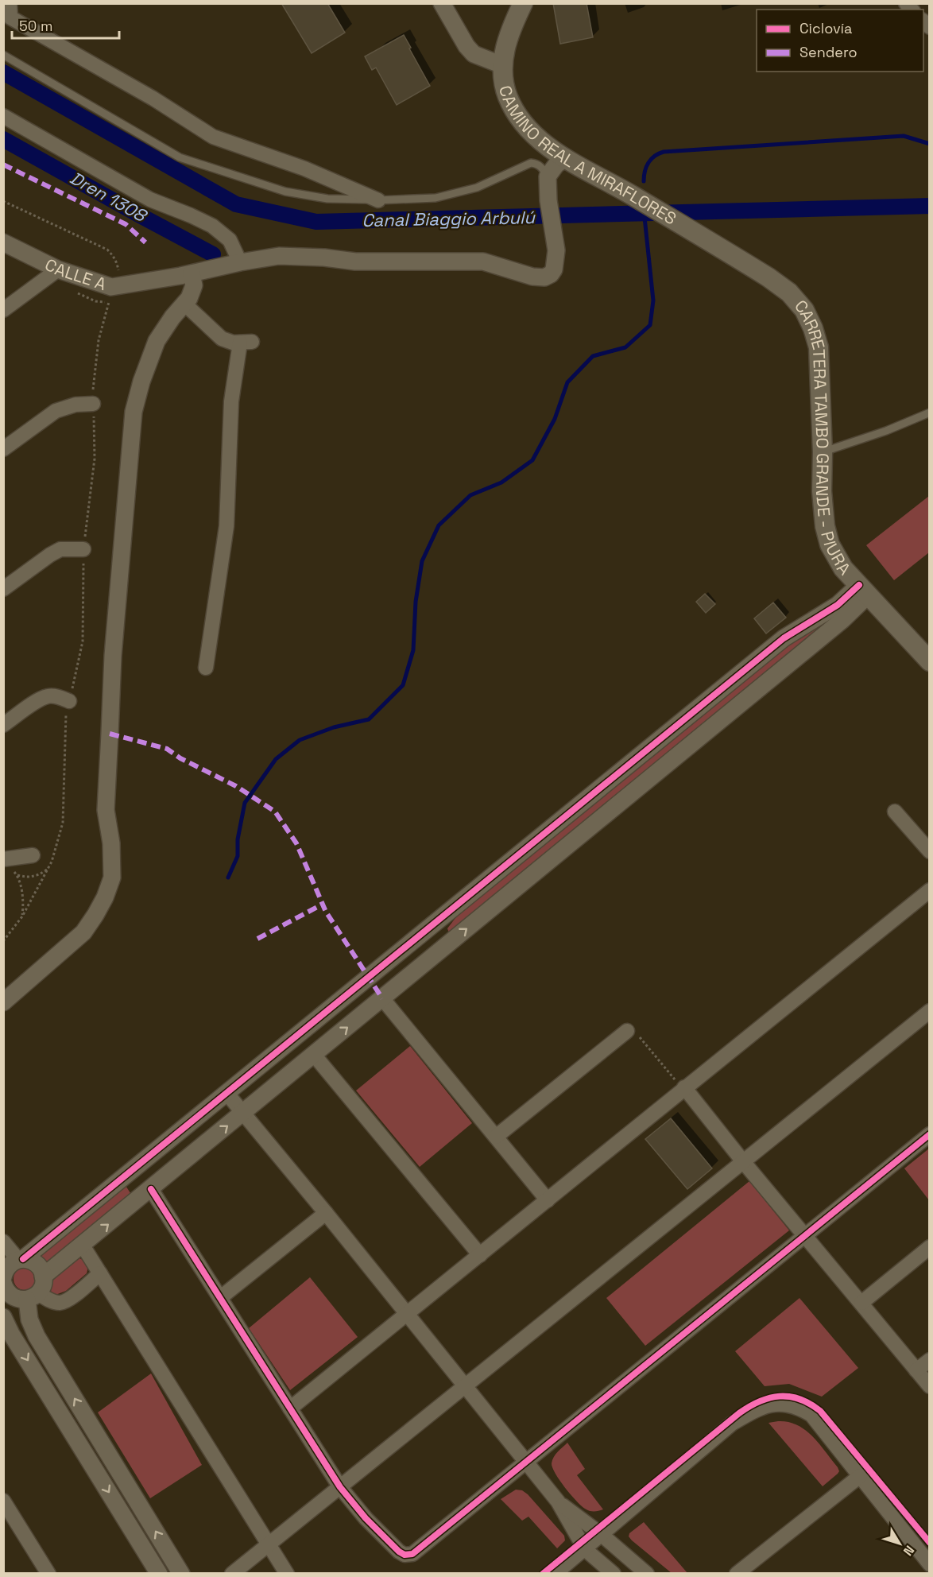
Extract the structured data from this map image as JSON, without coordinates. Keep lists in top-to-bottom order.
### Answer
{
  "streets": {
    "main road": ["CAMINO REAL A MIRAFLORES", "CARRETERA TAMBO GRANDE - PIURA"],
    "street": ["CALLE A"]
  },
  "crossings": [
    ["CAMINO REAL A MIRAFLORES", "CARRETERA TAMBO GRANDE - PIURA"]
  ],
  "water": ["Dren 1308", "Canal Biaggio Arbulú"],
  "legend": ["Ciclovía", "Sendero"],
  "scale_bar": "50 m",
  "north": "bottom right"
}
